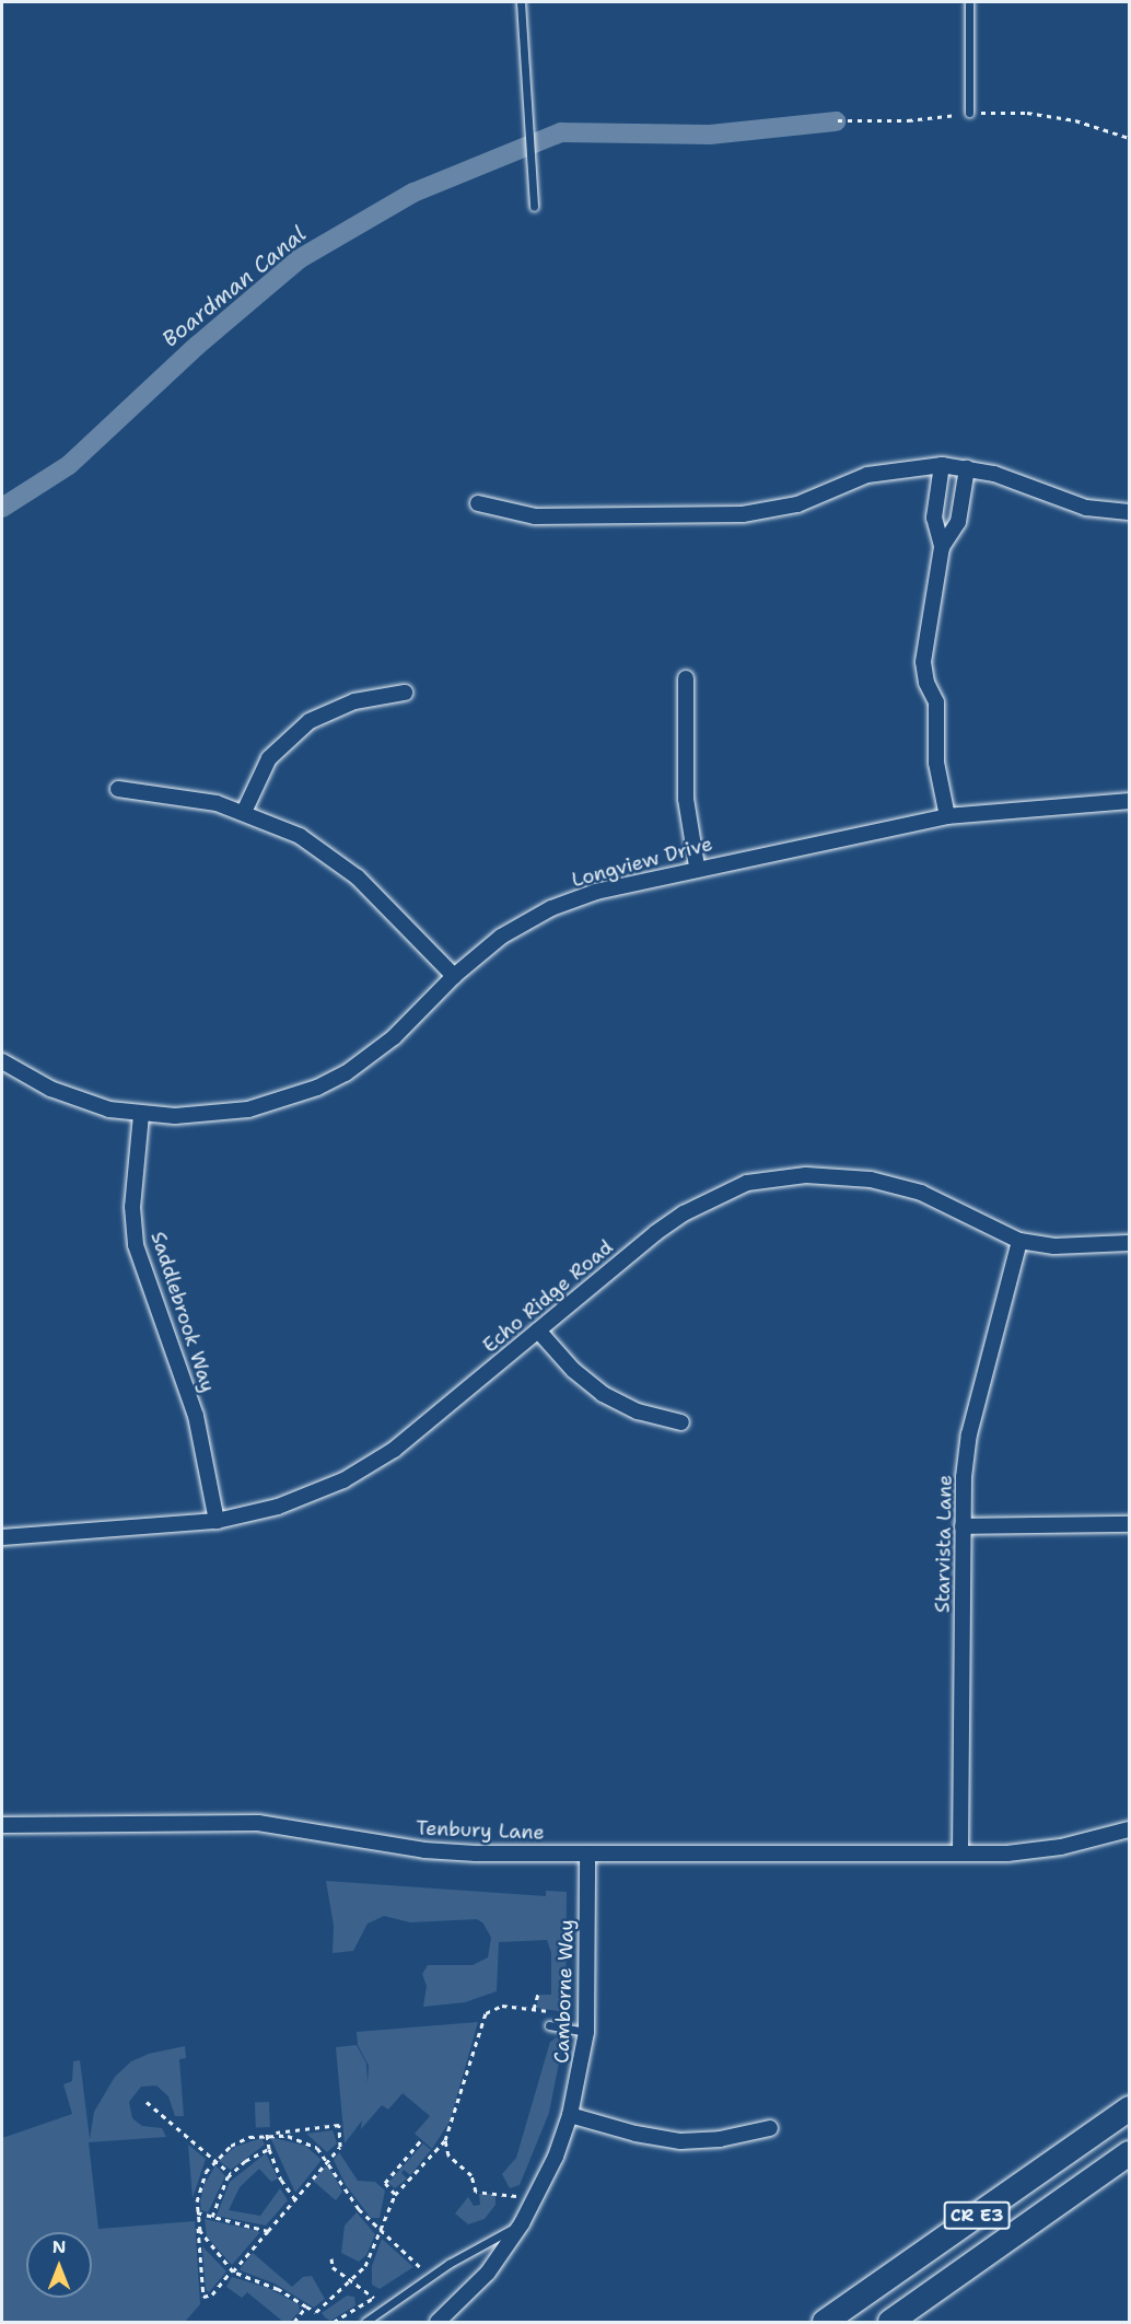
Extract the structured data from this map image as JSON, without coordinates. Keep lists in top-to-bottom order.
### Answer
{
  "streets": {
    "main road": ["CR E3"],
    "street": [
      "Longview Drive",
      "Echo Ridge Road",
      "Saddlebrook Way",
      "Starvista Lane",
      "Tenbury Lane",
      "Camborne Way"
    ]
  },
  "crossings": [
    ["Longview Drive", "Saddlebrook Way"],
    ["Echo Ridge Road", "Saddlebrook Way"],
    ["Echo Ridge Road", "Starvista Lane"],
    ["Starvista Lane", "Tenbury Lane"],
    ["Tenbury Lane", "Camborne Way"]
  ],
  "water": ["Boardman Canal"],
  "north": "top"
}
